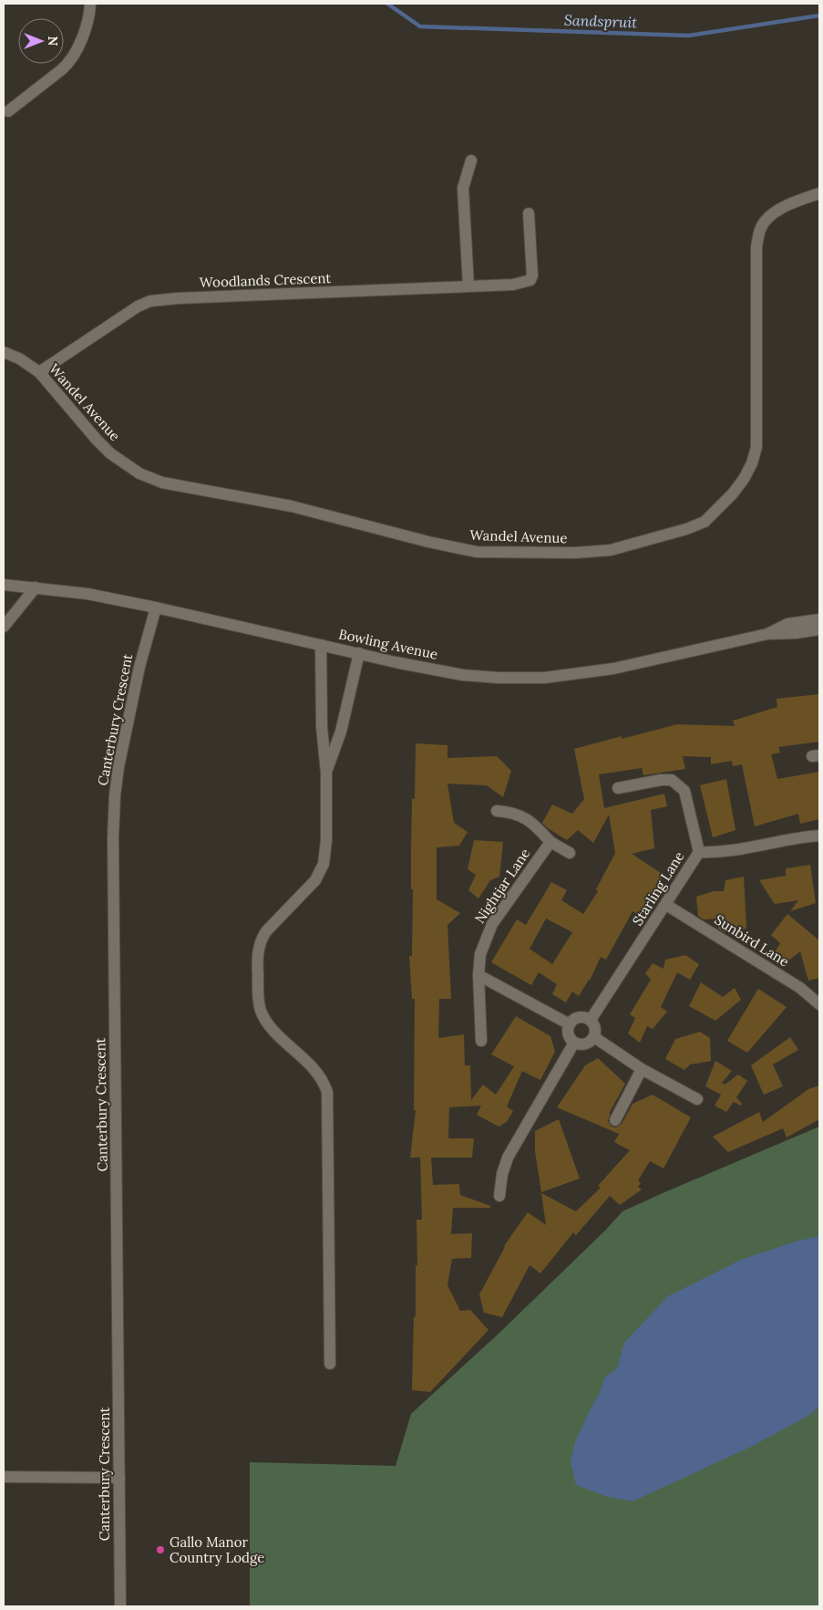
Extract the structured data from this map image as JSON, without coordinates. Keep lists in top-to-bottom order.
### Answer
{
  "streets": {
    "street": [
      "Woodlands Crescent",
      "Wandel Avenue",
      "Bowling Avenue",
      "Canterbury Crescent",
      "Nightjar Lane",
      "Starling Lane",
      "Sunbird Lane"
    ]
  },
  "crossings": [
    ["Woodlands Crescent", "Wandel Avenue"],
    ["Bowling Avenue", "Canterbury Crescent"],
    ["Starling Lane", "Sunbird Lane"]
  ],
  "water": ["Sandspruit"],
  "places": ["Gallo Manor Country Lodge"],
  "north": "right"
}
